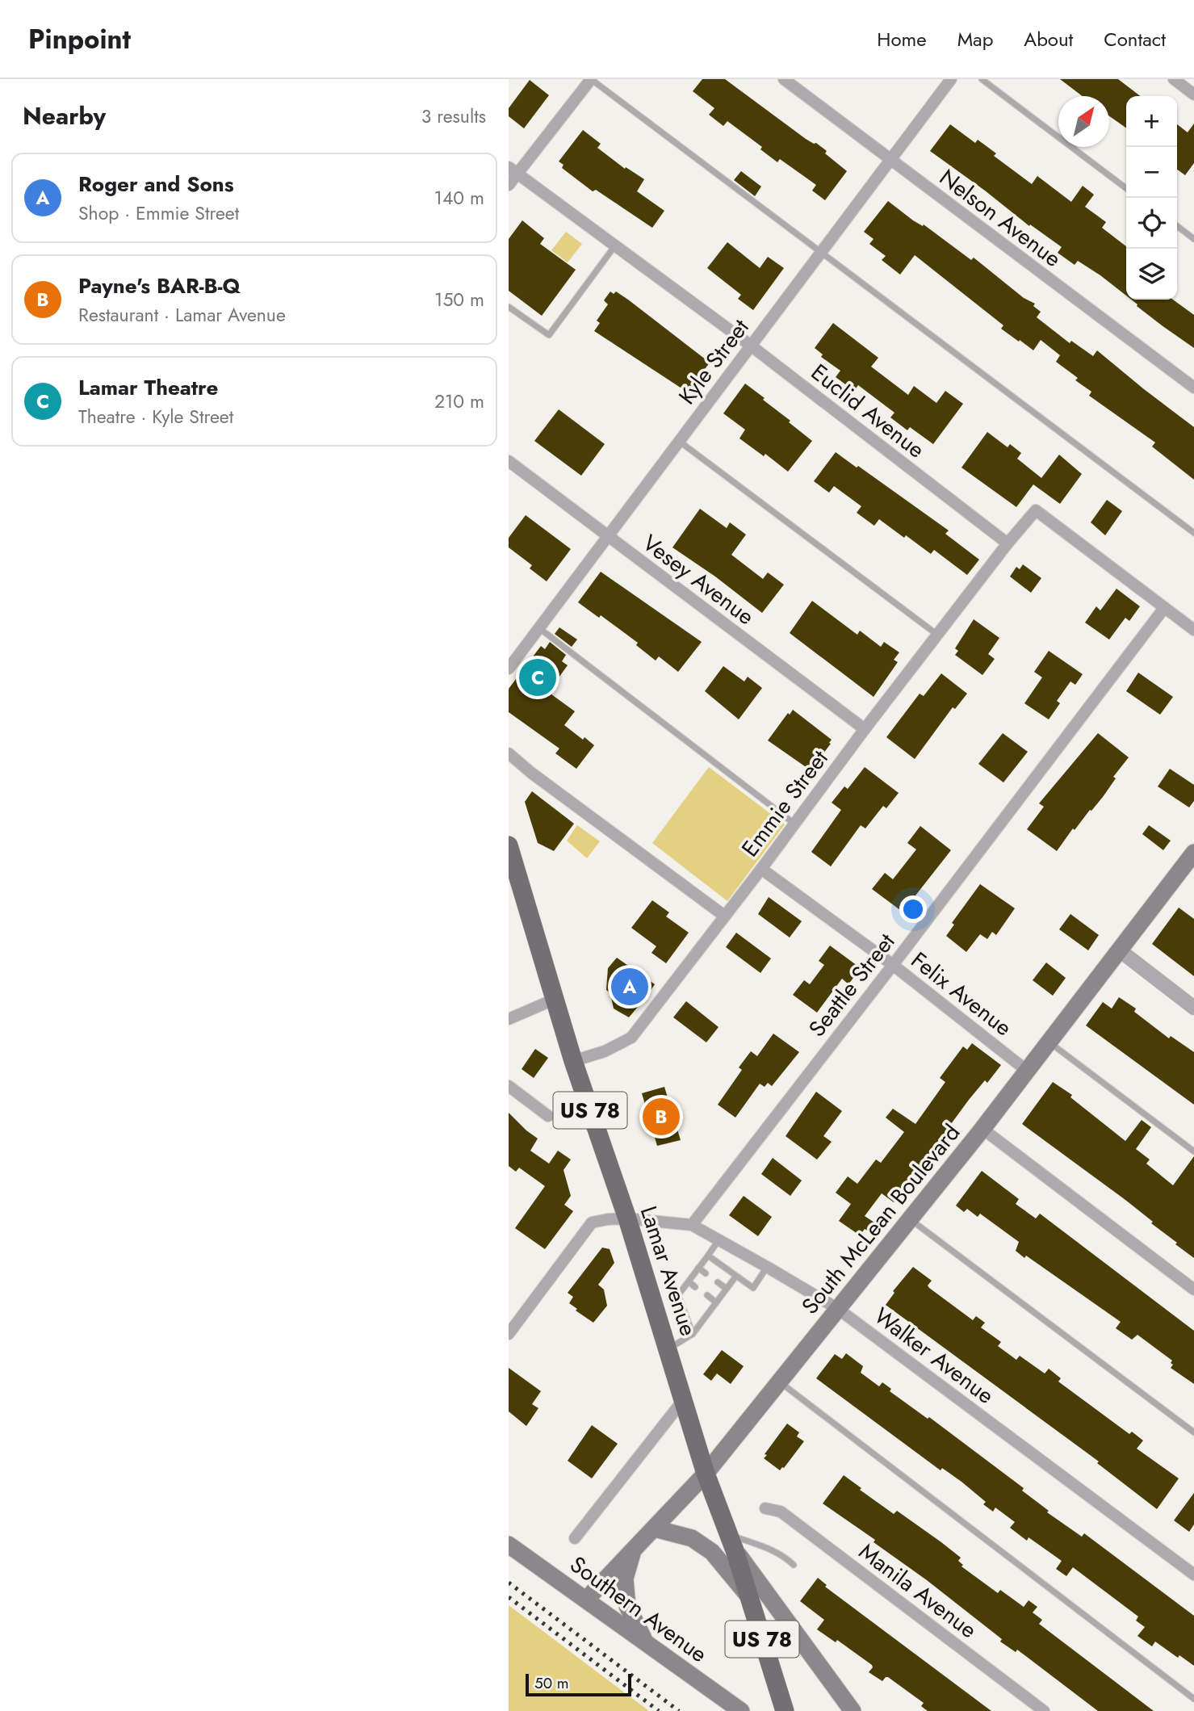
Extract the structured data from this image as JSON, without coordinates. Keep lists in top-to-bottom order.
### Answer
{
  "streets": {
    "main road": [
      "US 78",
      "South McLean Boulevard",
      "Lamar Avenue",
      "Southern Avenue"
    ],
    "street": [
      "Nelson Avenue",
      "Kyle Street",
      "Euclid Avenue",
      "Vesey Avenue",
      "Emmie Street",
      "Seattle Street",
      "Felix Avenue",
      "Walker Avenue",
      "Manila Avenue"
    ]
  },
  "crossings": [
    ["Nelson Avenue", "Kyle Street"],
    ["Kyle Street", "Euclid Avenue"],
    ["Kyle Street", "Vesey Avenue"],
    ["Euclid Avenue", "Emmie Street"],
    ["Vesey Avenue", "Emmie Street"],
    ["Emmie Street", "Felix Avenue"],
    ["Emmie Street", "Lamar Avenue"],
    ["Seattle Street", "Felix Avenue"],
    ["Seattle Street", "Walker Avenue"],
    ["Felix Avenue", "South McLean Boulevard"],
    ["South McLean Boulevard", "Lamar Avenue"],
    ["South McLean Boulevard", "Walker Avenue"],
    ["South McLean Boulevard", "Southern Avenue"],
    ["Lamar Avenue", "Walker Avenue"]
  ],
  "scale_bar": "50 m",
  "north": "top right",
  "page": {
    "header": "Pinpoint",
    "nav": [
      "Home",
      "Map",
      "About",
      "Contact"
    ],
    "heading": ["Nearby", "3 results"],
    "map_buttons": ["+", "−"],
    "list": [
      {
        "mark": "A",
        "name": "Roger and Sons",
        "note": "Shop · Emmie Street",
        "value": "140 m"
      },
      {
        "mark": "B",
        "name": "Payne's BAR-B-Q",
        "note": "Restaurant · Lamar Avenue",
        "value": "150 m"
      },
      {
        "mark": "C",
        "name": "Lamar Theatre",
        "note": "Theatre · Kyle Street",
        "value": "210 m"
      }
    ],
    "pins": ["C", "A", "B"],
    "scale": "50 m"
  }
}
